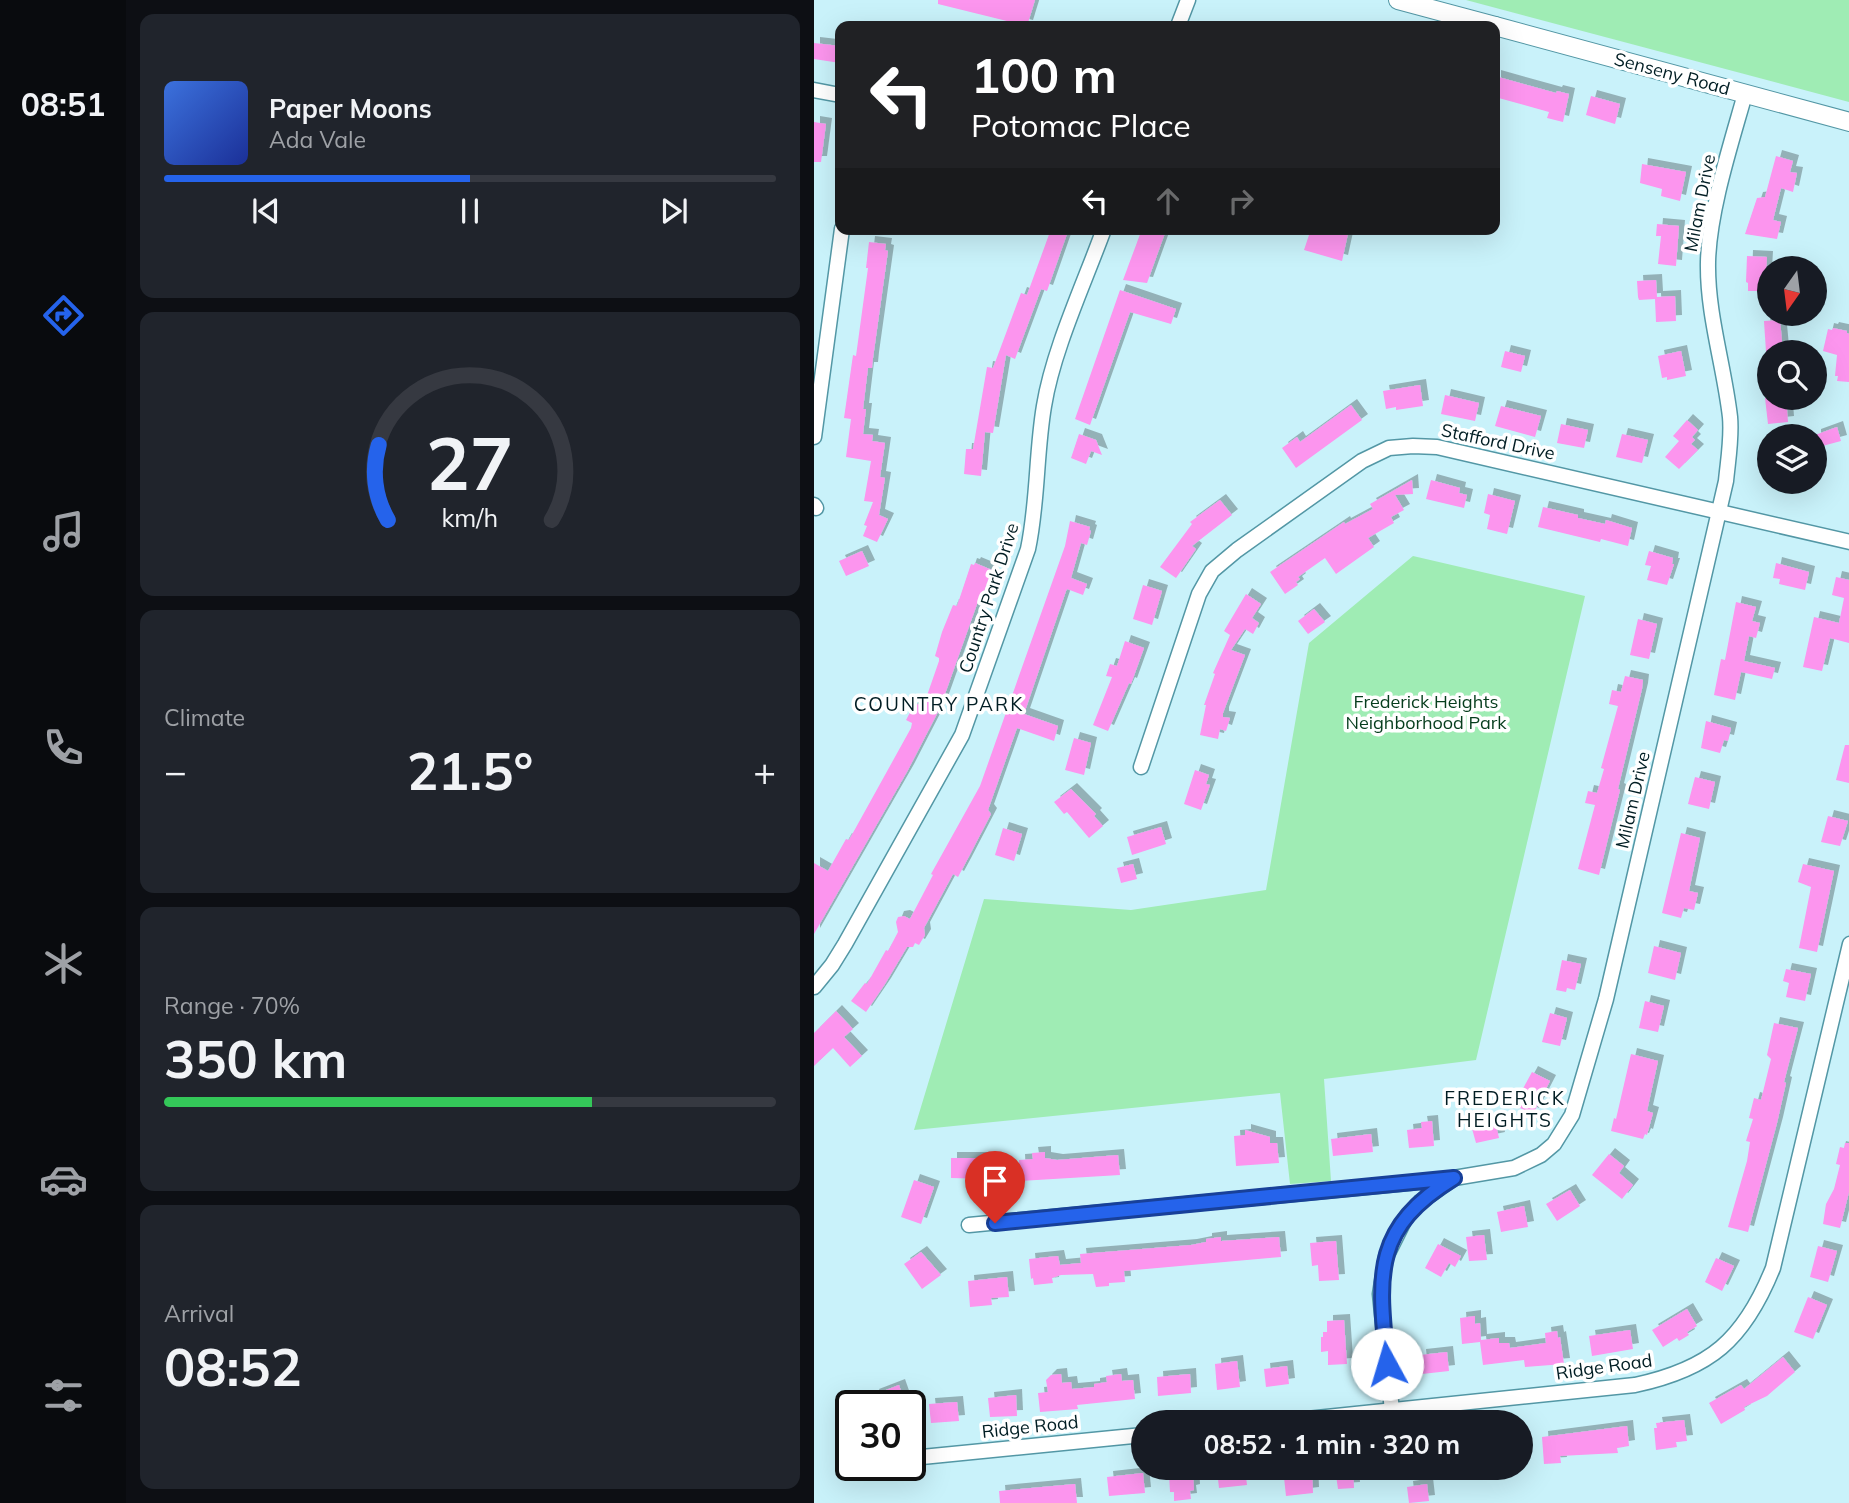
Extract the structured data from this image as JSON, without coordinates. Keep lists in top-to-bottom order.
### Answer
{
  "streets": {
    "main road": ["Senseny Road"],
    "street": [
      "Milam Drive",
      "Stafford Drive",
      "Country Park Drive",
      "Ridge Road"
    ]
  },
  "crossings": [
    ["Senseny Road", "Milam Drive"],
    ["Milam Drive", "Stafford Drive"],
    ["Milam Drive", "Ridge Road"]
  ],
  "districts": ["COUNTRY PARK", "FREDERICK HEIGHTS"],
  "parks": ["Frederick Heights Neighborhood Park"],
  "north": "bottom",
  "page": {
    "tabs": "08:51",
    "turn": ["100 m", "Potomac Place"],
    "song": ["Paper Moons", "Ada Vale"],
    "tile": [
      "Climate",
      ["Range · 70%", "350 km"],
      ["Arrival", "08:52"]
    ],
    "heat": ["−", "21.5°", "+"],
    "limit": "30",
    "trip": "08:52 · 1 min · 320 m",
    "gauge": ["27", "km/h"]
  }
}
